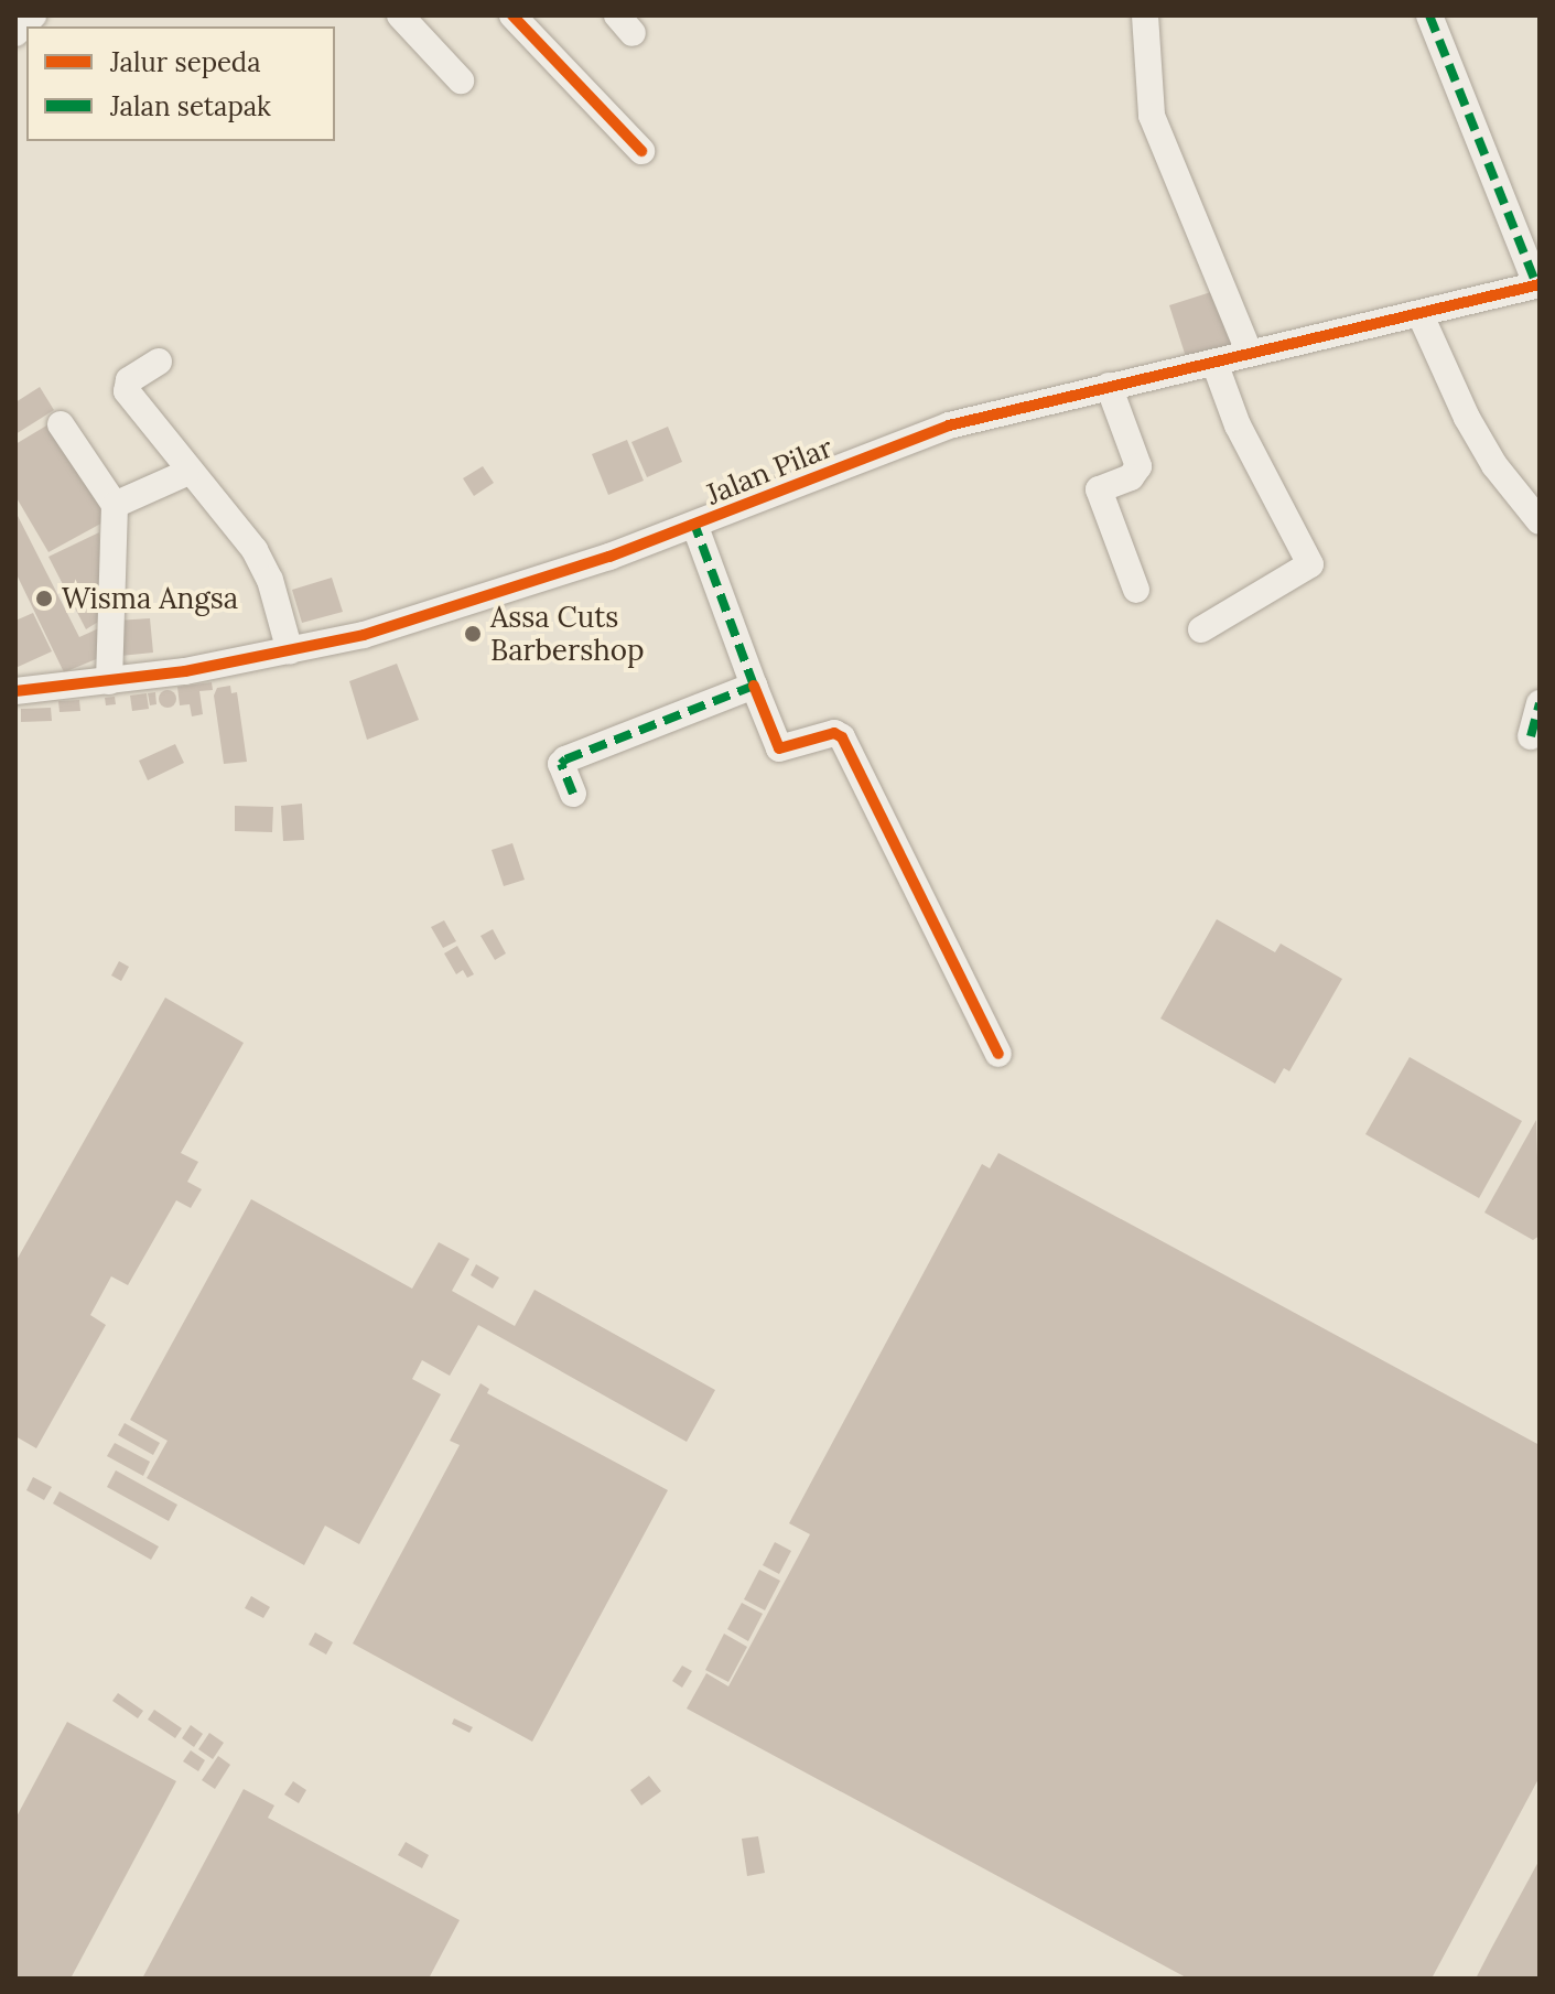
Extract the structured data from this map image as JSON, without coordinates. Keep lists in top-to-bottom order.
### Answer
{
  "streets": {
    "street": ["Jalan Pilar"]
  },
  "places": ["Wisma Angsa", "Assa Cuts Barbershop"],
  "legend": ["Jalur sepeda", "Jalan setapak"]
}
